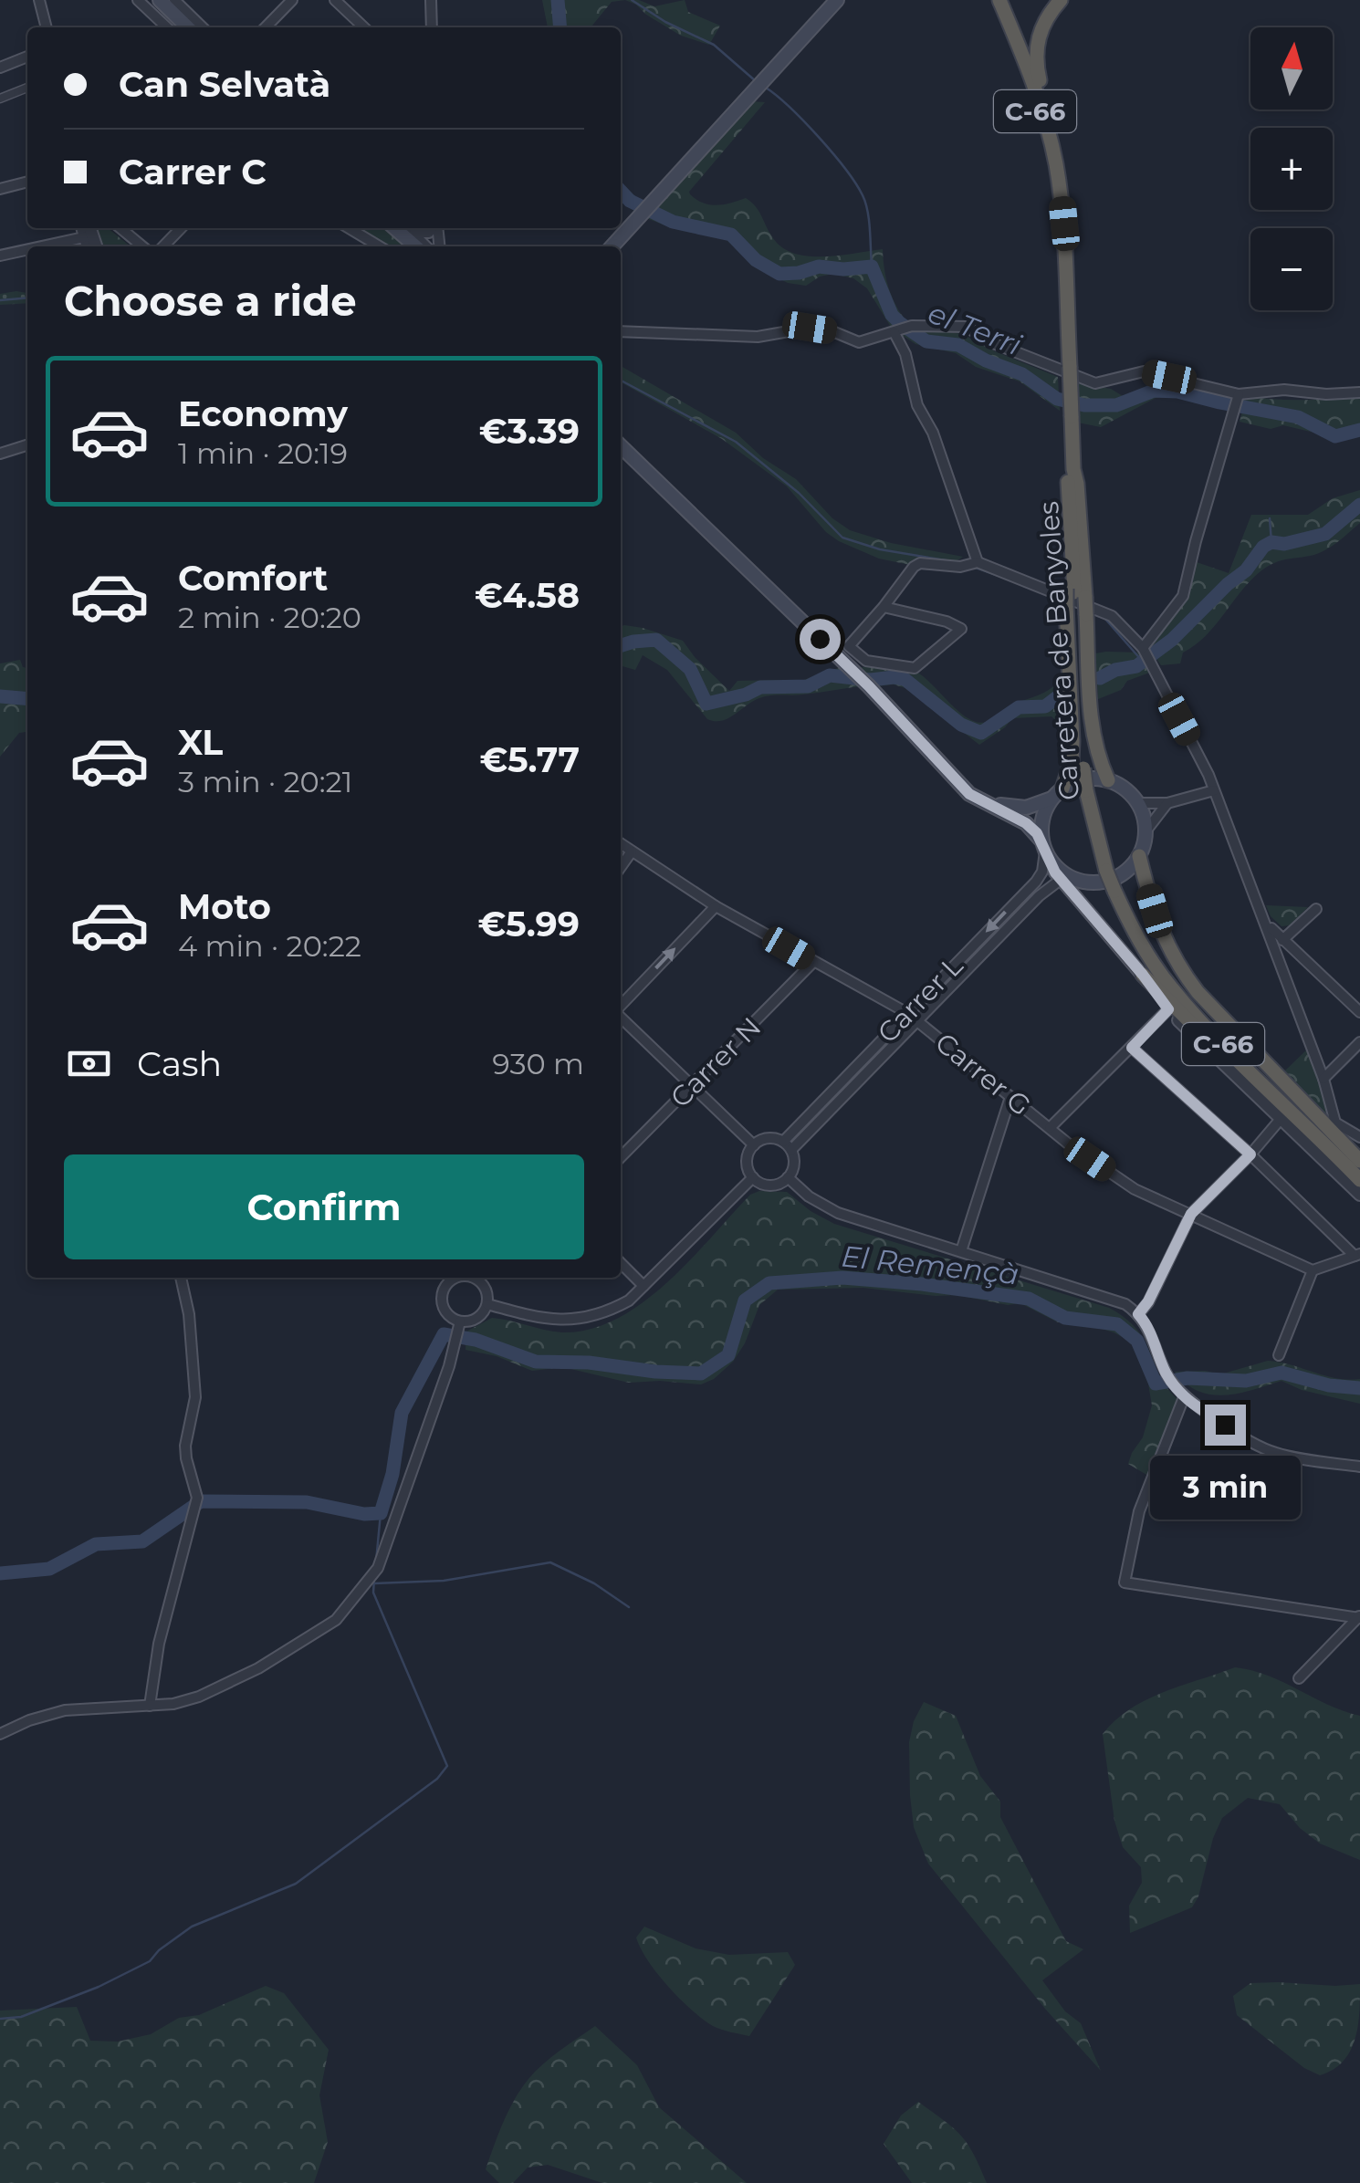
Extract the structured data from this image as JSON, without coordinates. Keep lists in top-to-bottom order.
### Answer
{
  "streets": {
    "highway": ["C-66"],
    "street": ["Carrer L", "Carrer N", "Carrer G"]
  },
  "crossings": [
    ["Carrer L", "Carrer G"],
    ["Carrer N", "Carrer G"]
  ],
  "water": ["el Terri", "El Remençà"],
  "north": "top",
  "page": {
    "map_buttons": ["+", "−"],
    "banner": ["Can Selvatà", "Carrer C"],
    "heading": "Choose a ride",
    "list": [
      {
        "name": "Economy",
        "note": "1 min · 20:19",
        "value": "€3.39"
      },
      {
        "name": "Comfort",
        "note": "2 min · 20:20",
        "value": "€4.58"
      },
      {
        "name": "XL",
        "note": "3 min · 20:21",
        "value": "€5.77"
      },
      {
        "name": "Moto",
        "note": "4 min · 20:22",
        "value": "€5.99"
      }
    ],
    "pay": ["Cash", "930 m"],
    "buttons": "Confirm",
    "bubble": "3 min"
  }
}
